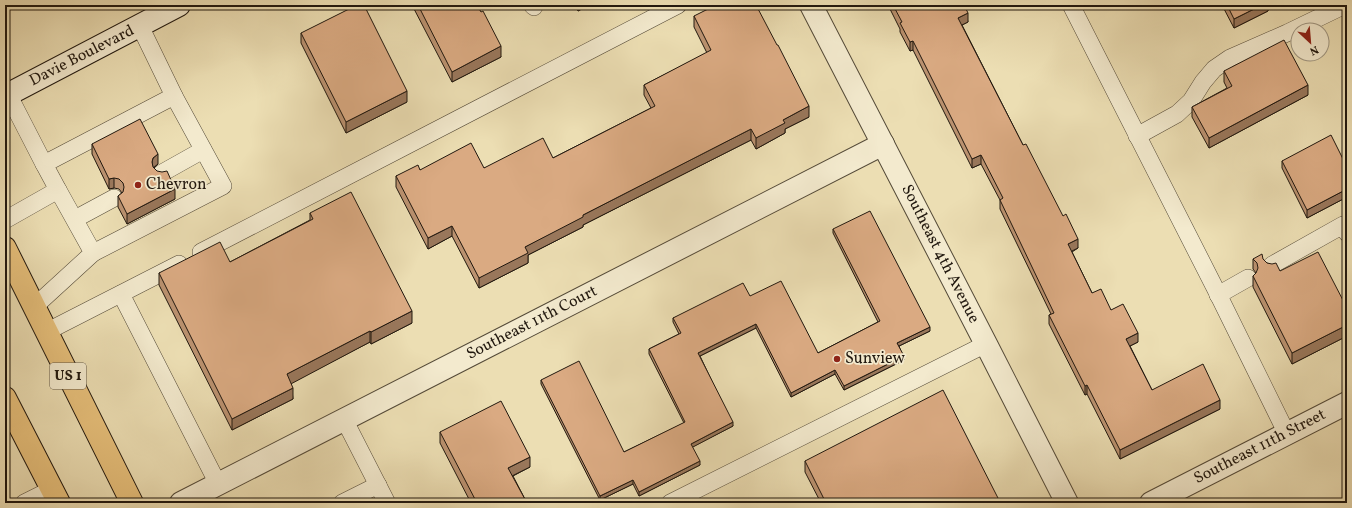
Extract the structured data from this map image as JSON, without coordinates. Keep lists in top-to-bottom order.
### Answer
{
  "streets": {
    "main road": ["US 1"],
    "street": [
      "Davie Boulevard",
      "Southeast 4th Avenue",
      "Southeast 11th Court",
      "Southeast 11th Street"
    ]
  },
  "crossings": [
    ["Southeast 4th Avenue", "Southeast 11th Court"]
  ],
  "places": ["Chevron", "Sunview"],
  "north": "bottom right"
}
